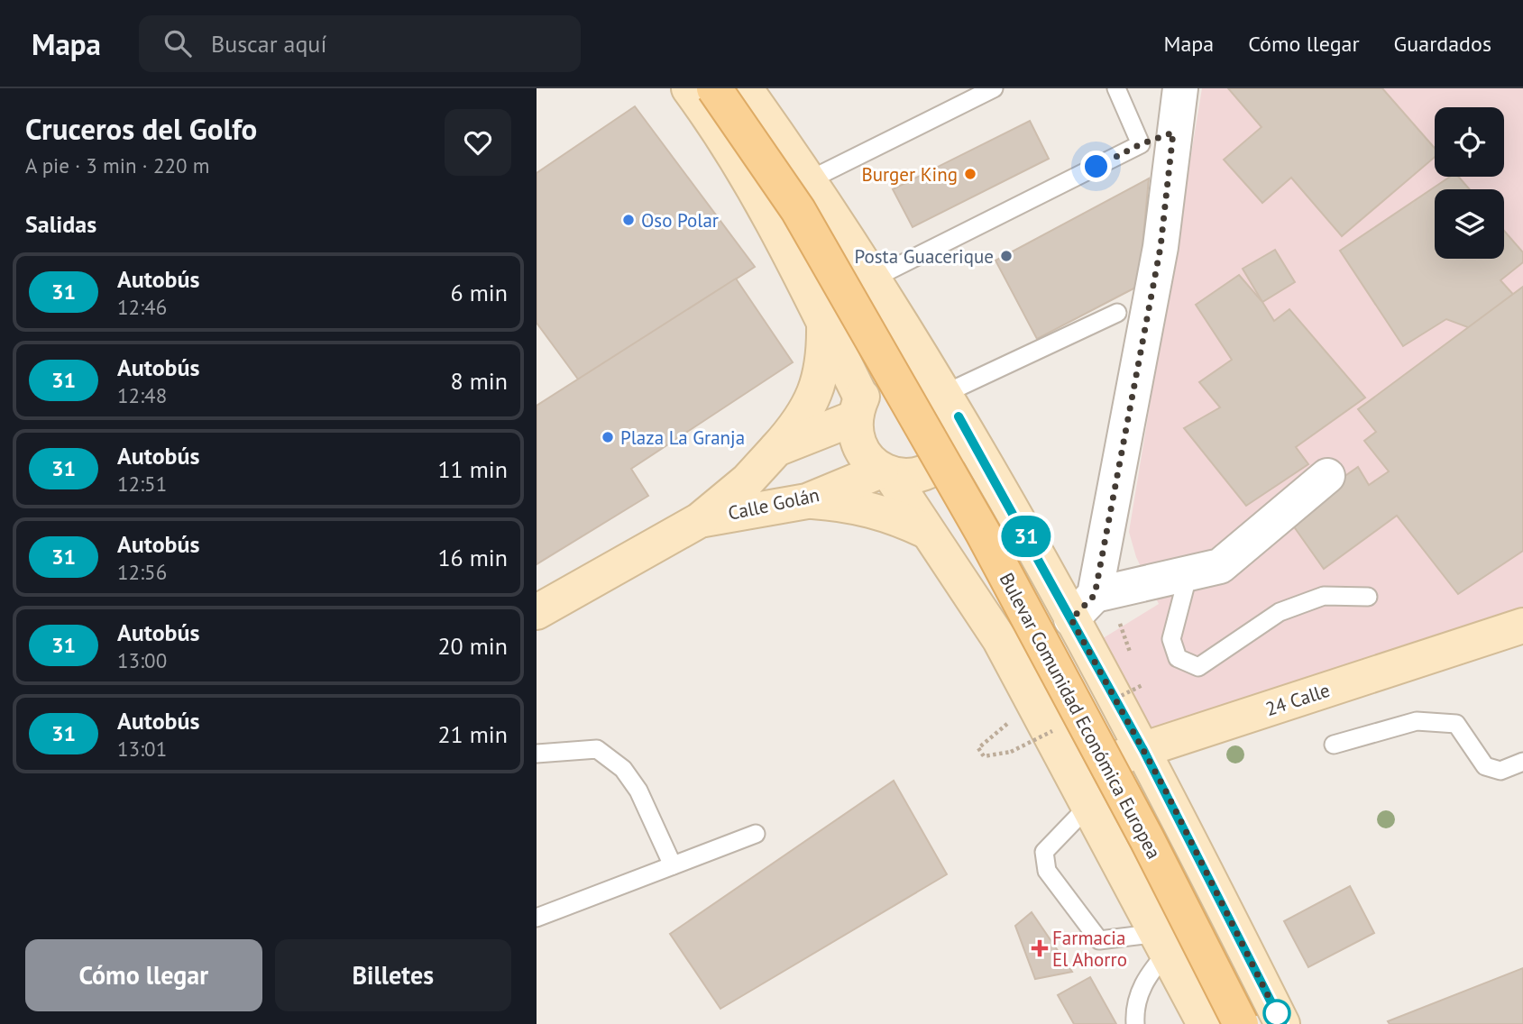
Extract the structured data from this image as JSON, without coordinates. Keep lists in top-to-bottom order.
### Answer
{
  "streets": {
    "main road": ["Calle Golán", "24 Calle", "Bulevar Comunidad Económica Europea"]
  },
  "crossings": [
    ["Calle Golán", "Bulevar Comunidad Económica Europea"],
    ["24 Calle", "Bulevar Comunidad Económica Europea"]
  ],
  "places": {
    "other": [
      "Burger King",
      "Oso Polar",
      "Posta Guacerique",
      "Plaza La Granja"
    ],
    "health": ["Farmacia El Ahorro"]
  },
  "lines": ["bus line 31"],
  "page": {
    "header": "Mapa",
    "search": "Buscar aquí",
    "nav": ["Mapa", "Cómo llegar", "Guardados"],
    "heading": [
      ["Cruceros del Golfo", "A pie · 3 min · 220 m"],
      "Salidas"
    ],
    "on_map": "31",
    "list": [
      {
        "mark": "31",
        "name": "Autobús",
        "note": "12:46",
        "value": "6 min"
      },
      {
        "mark": "31",
        "name": "Autobús",
        "note": "12:48",
        "value": "8 min"
      },
      {
        "mark": "31",
        "name": "Autobús",
        "note": "12:51",
        "value": "11 min"
      },
      {
        "mark": "31",
        "name": "Autobús",
        "note": "12:56",
        "value": "16 min"
      },
      {
        "mark": "31",
        "name": "Autobús",
        "note": "13:00",
        "value": "20 min"
      },
      {
        "mark": "31",
        "name": "Autobús",
        "note": "13:01",
        "value": "21 min"
      }
    ],
    "buttons": ["Cómo llegar", "Billetes"]
  }
}
